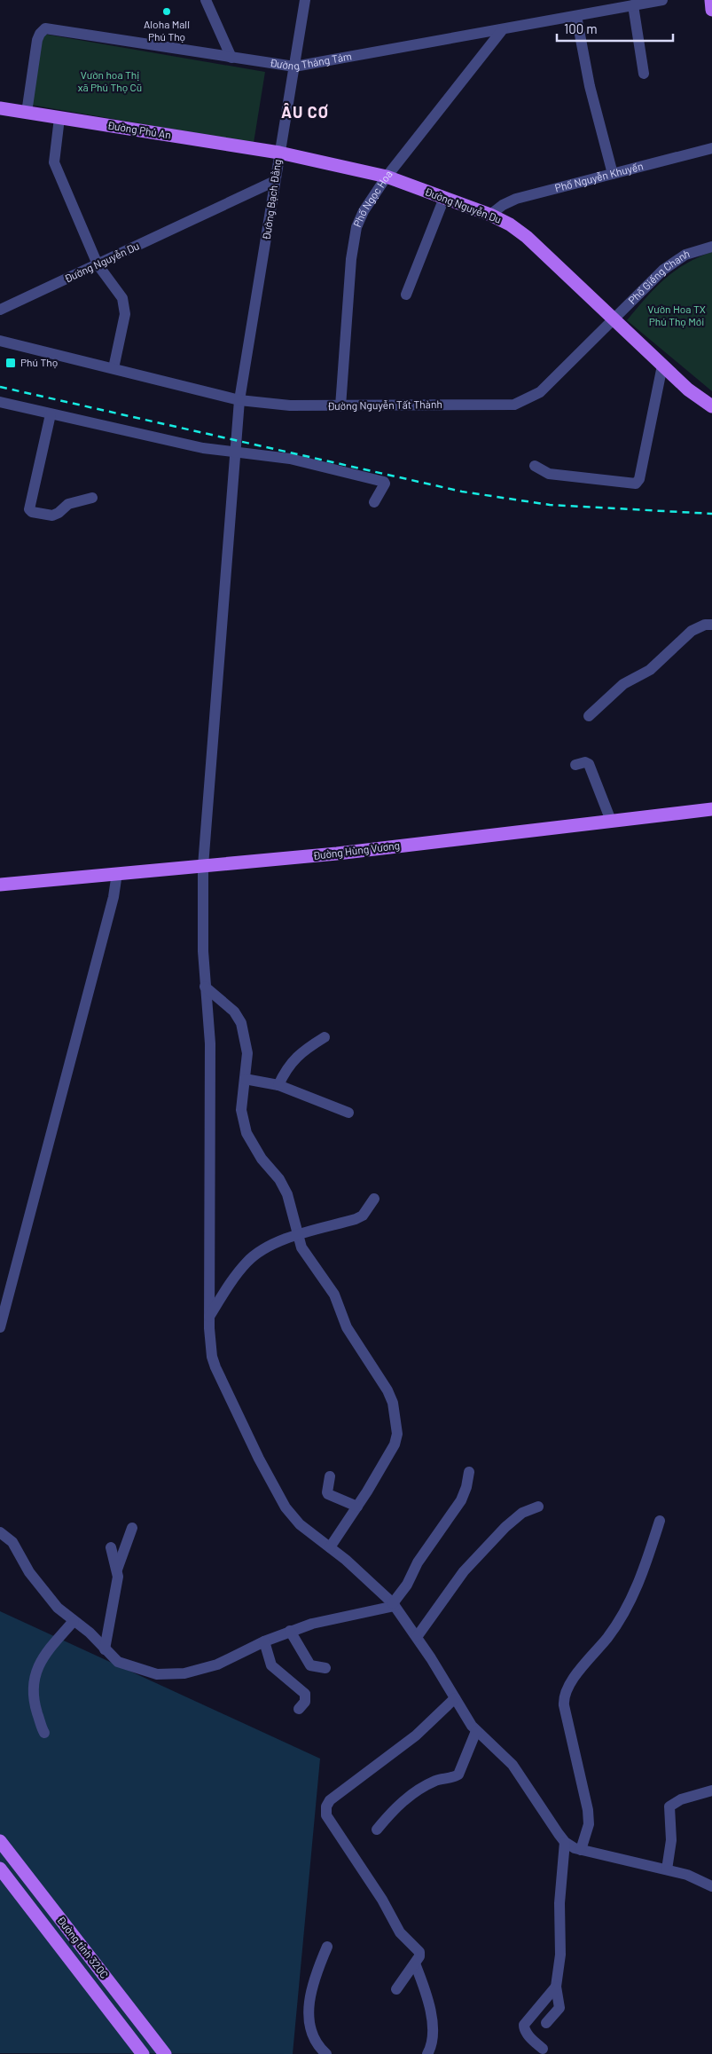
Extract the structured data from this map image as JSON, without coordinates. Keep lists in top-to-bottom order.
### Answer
{
  "streets": {
    "main road": [
      "Đường Phú An",
      "Đường Nguyễn Du",
      "Đường Hùng Vương",
      "Đường tỉnh 320C"
    ],
    "street": [
      "Đường Tháng Tám",
      "Phố Nguyễn Khuyến",
      "Đường Bạch Đằng",
      "Phố Ngọc Hoa",
      "Phố Giếng Chanh",
      "Đường Nguyễn Tất Thành"
    ]
  },
  "crossings": [
    ["Đường Tháng Tám", "Đường Phú An"],
    ["Đường Tháng Tám", "Đường Bạch Đằng"],
    ["Đường Tháng Tám", "Phố Ngọc Hoa"],
    ["Đường Phú An", "Đường Bạch Đằng"],
    ["Đường Phú An", "Đường Nguyễn Du"],
    ["Phố Nguyễn Khuyến", "Đường Nguyễn Du"],
    ["Đường Bạch Đằng", "Đường Nguyễn Du"],
    ["Đường Bạch Đằng", "Đường Nguyễn Tất Thành"],
    ["Đường Bạch Đằng", "Đường Hùng Vương"],
    ["Phố Ngọc Hoa", "Đường Nguyễn Du"],
    ["Phố Ngọc Hoa", "Đường Nguyễn Tất Thành"],
    ["Đường Nguyễn Du", "Phố Giếng Chanh"],
    ["Đường Nguyễn Du", "Đường Nguyễn Tất Thành"],
    ["Phố Giếng Chanh", "Đường Nguyễn Tất Thành"]
  ],
  "districts": ["ÂU CƠ"],
  "parks": ["Vườn hoa Thị xã Phú Thọ Cũ", "Vườn Hoa TX Phú Thọ Mới"],
  "places": {
    "other": ["Aloha Mall Phú Thọ"],
    "transit": ["Phú Thọ"]
  },
  "scale_bar": "100 m"
}
